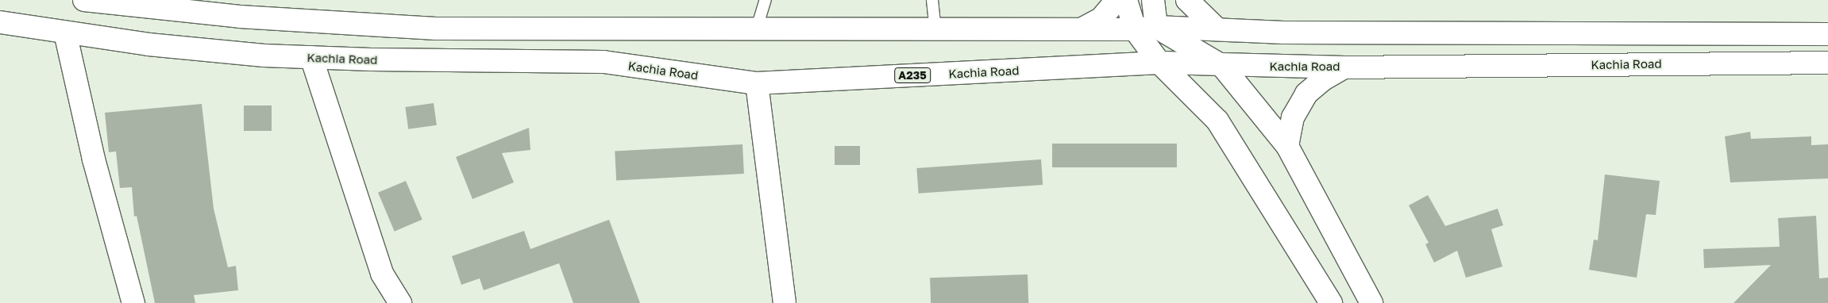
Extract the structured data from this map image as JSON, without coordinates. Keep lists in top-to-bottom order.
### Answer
{
  "streets": {
    "main road": ["Kachia Road", "A235"]
  }
}
